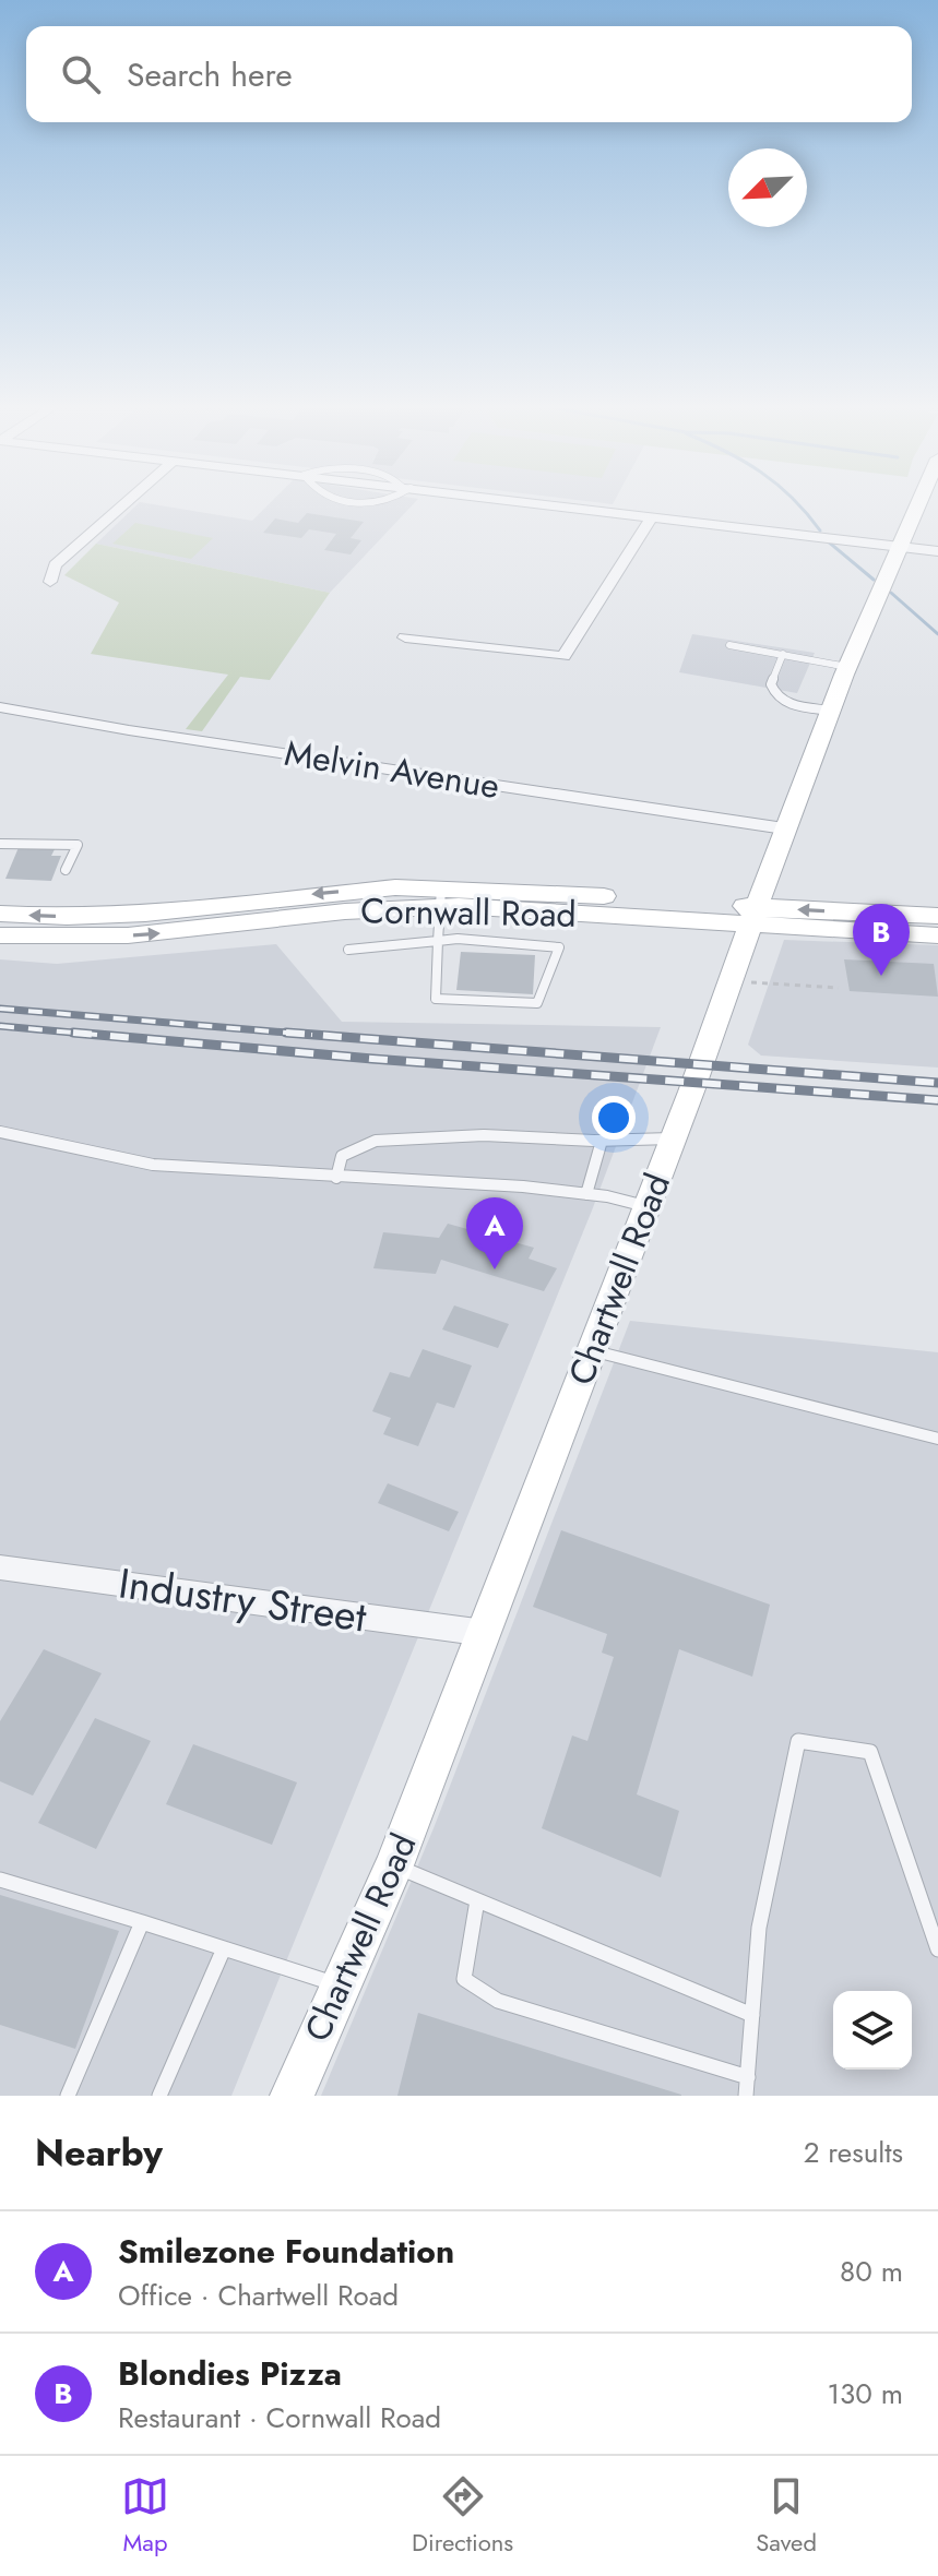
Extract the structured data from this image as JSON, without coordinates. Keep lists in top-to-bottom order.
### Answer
{
  "streets": {
    "street": [
      "Melvin Avenue",
      "Cornwall Road",
      "Chartwell Road",
      "Industry Street"
    ]
  },
  "crossings": [
    ["Melvin Avenue", "Chartwell Road"],
    ["Cornwall Road", "Chartwell Road"],
    ["Chartwell Road", "Industry Street"]
  ],
  "north": "bottom left",
  "page": {
    "search": "Search here",
    "pins": ["B", "A"],
    "heading": ["Nearby", "2 results"],
    "list": [
      {
        "mark": "A",
        "name": "Smilezone Foundation",
        "note": "Office · Chartwell Road",
        "value": "80 m"
      },
      {
        "mark": "B",
        "name": "Blondies Pizza",
        "note": "Restaurant · Cornwall Road",
        "value": "130 m"
      }
    ],
    "nav": ["Map", "Directions", "Saved"]
  }
}
